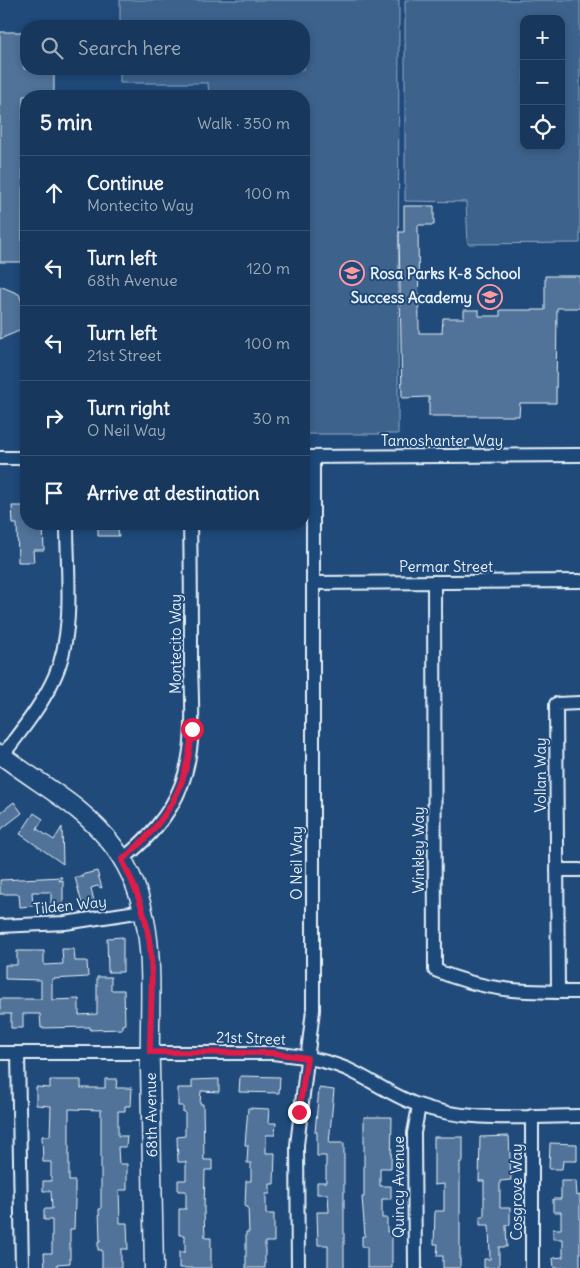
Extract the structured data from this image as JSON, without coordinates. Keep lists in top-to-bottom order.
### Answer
{
  "streets": {
    "street": [
      "Tamoshanter Way",
      "Permar Street",
      "Montecito Way",
      "Vollan Way",
      "Winkley Way",
      "O Neil Way",
      "Tilden Way",
      "21st Street",
      "68th Avenue",
      "Quincy Avenue",
      "Cosgrove Way"
    ]
  },
  "crossings": [
    ["Permar Street", "Winkley Way"],
    ["Permar Street", "O Neil Way"],
    ["Montecito Way", "68th Avenue"],
    ["Vollan Way", "Winkley Way"],
    ["O Neil Way", "21st Street"],
    ["Tilden Way", "68th Avenue"],
    ["21st Street", "68th Avenue"],
    ["21st Street", "Quincy Avenue"],
    ["21st Street", "Cosgrove Way"]
  ],
  "places": {
    "school or university": ["Rosa Parks K-8 School", "Success Academy"]
  },
  "page": {
    "map_buttons": ["+", "−"],
    "search": "Search here",
    "heading": ["5 min", "Walk · 350 m"],
    "list": [
      ["Continue", "Montecito Way", "100 m"],
      ["Turn left", "68th Avenue", "120 m"],
      ["Turn left", "21st Street", "100 m"],
      ["Turn right", "O Neil Way", "30 m"],
      "Arrive at destination"
    ]
  }
}
